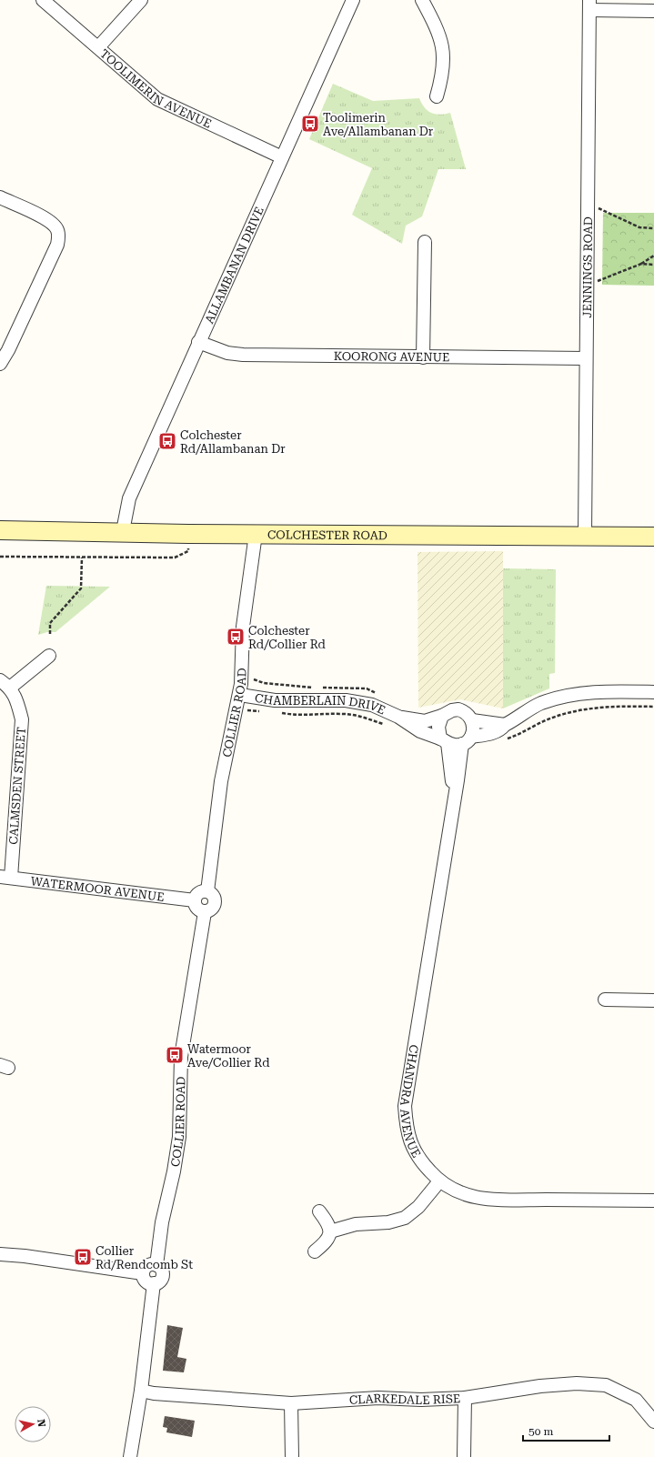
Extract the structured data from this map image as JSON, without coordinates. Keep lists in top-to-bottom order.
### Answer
{
  "streets": {
    "main road": ["COLCHESTER ROAD"],
    "street": [
      "TOOLIMERIN AVENUE",
      "ALLAMBANAN DRIVE",
      "JENNINGS ROAD",
      "KOORONG AVENUE",
      "CHAMBERLAIN DRIVE",
      "COLLIER ROAD",
      "CALMSDEN STREET",
      "WATERMOOR AVENUE",
      "CHANDRA AVENUE",
      "CLARKEDALE RISE"
    ]
  },
  "crossings": [
    ["TOOLIMERIN AVENUE", "ALLAMBANAN DRIVE"],
    ["ALLAMBANAN DRIVE", "KOORONG AVENUE"],
    ["ALLAMBANAN DRIVE", "COLCHESTER ROAD"],
    ["JENNINGS ROAD", "KOORONG AVENUE"],
    ["JENNINGS ROAD", "COLCHESTER ROAD"],
    ["COLCHESTER ROAD", "COLLIER ROAD"],
    ["CHAMBERLAIN DRIVE", "COLLIER ROAD"],
    ["CHAMBERLAIN DRIVE", "CHANDRA AVENUE"],
    ["COLLIER ROAD", "WATERMOOR AVENUE"],
    ["CALMSDEN STREET", "WATERMOOR AVENUE"]
  ],
  "places": {
    "bus stop": [
      "Toolimerin Ave/Allambanan Dr",
      "Colchester Rd/Allambanan Dr",
      "Colchester Rd/Collier Rd",
      "Watermoor Ave/Collier Rd",
      "Collier Rd/Rendcomb St"
    ]
  },
  "scale_bar": "50 m",
  "north": "right"
}
